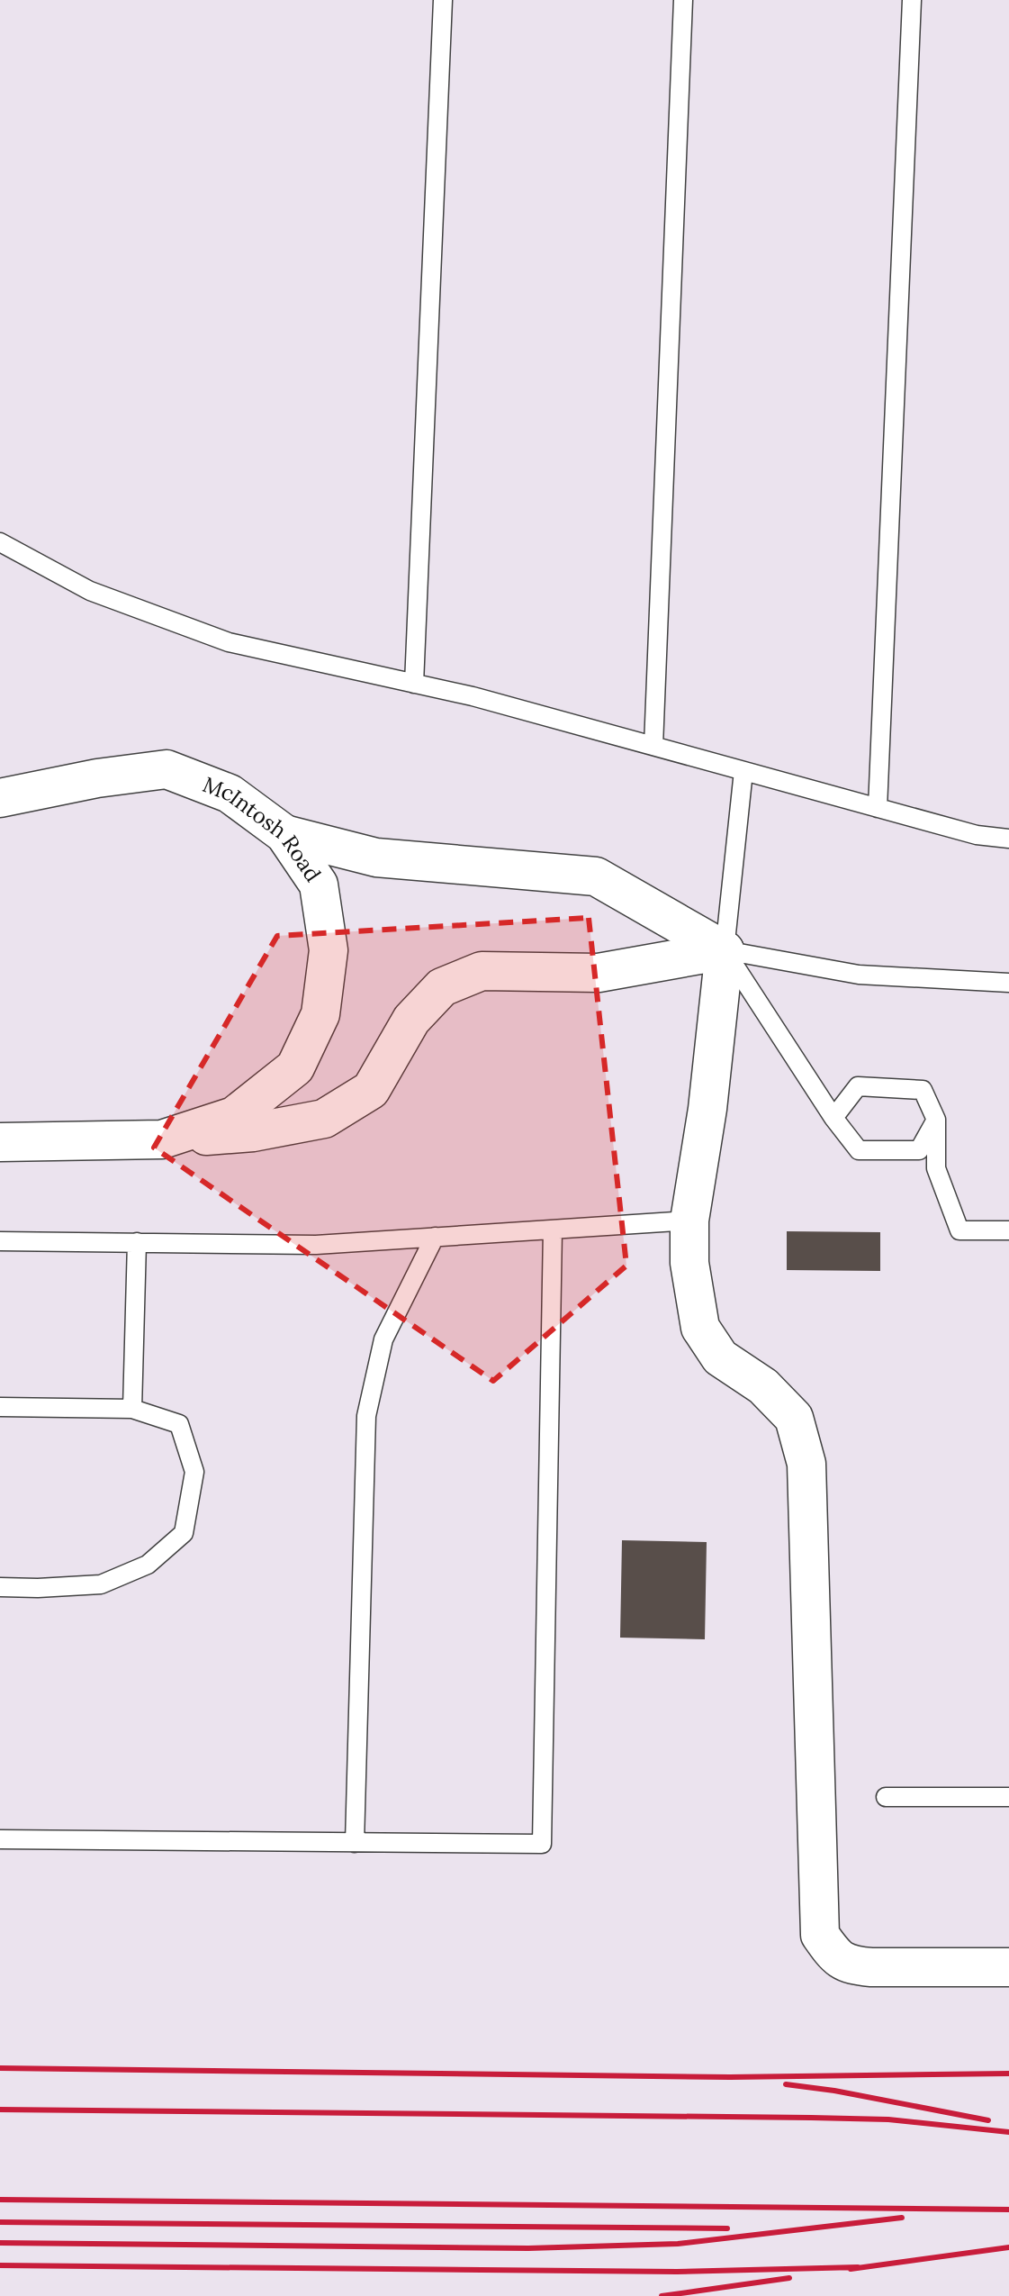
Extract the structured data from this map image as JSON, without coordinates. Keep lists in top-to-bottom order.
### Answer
{
  "streets": {
    "street": ["McIntosh Road"]
  }
}
